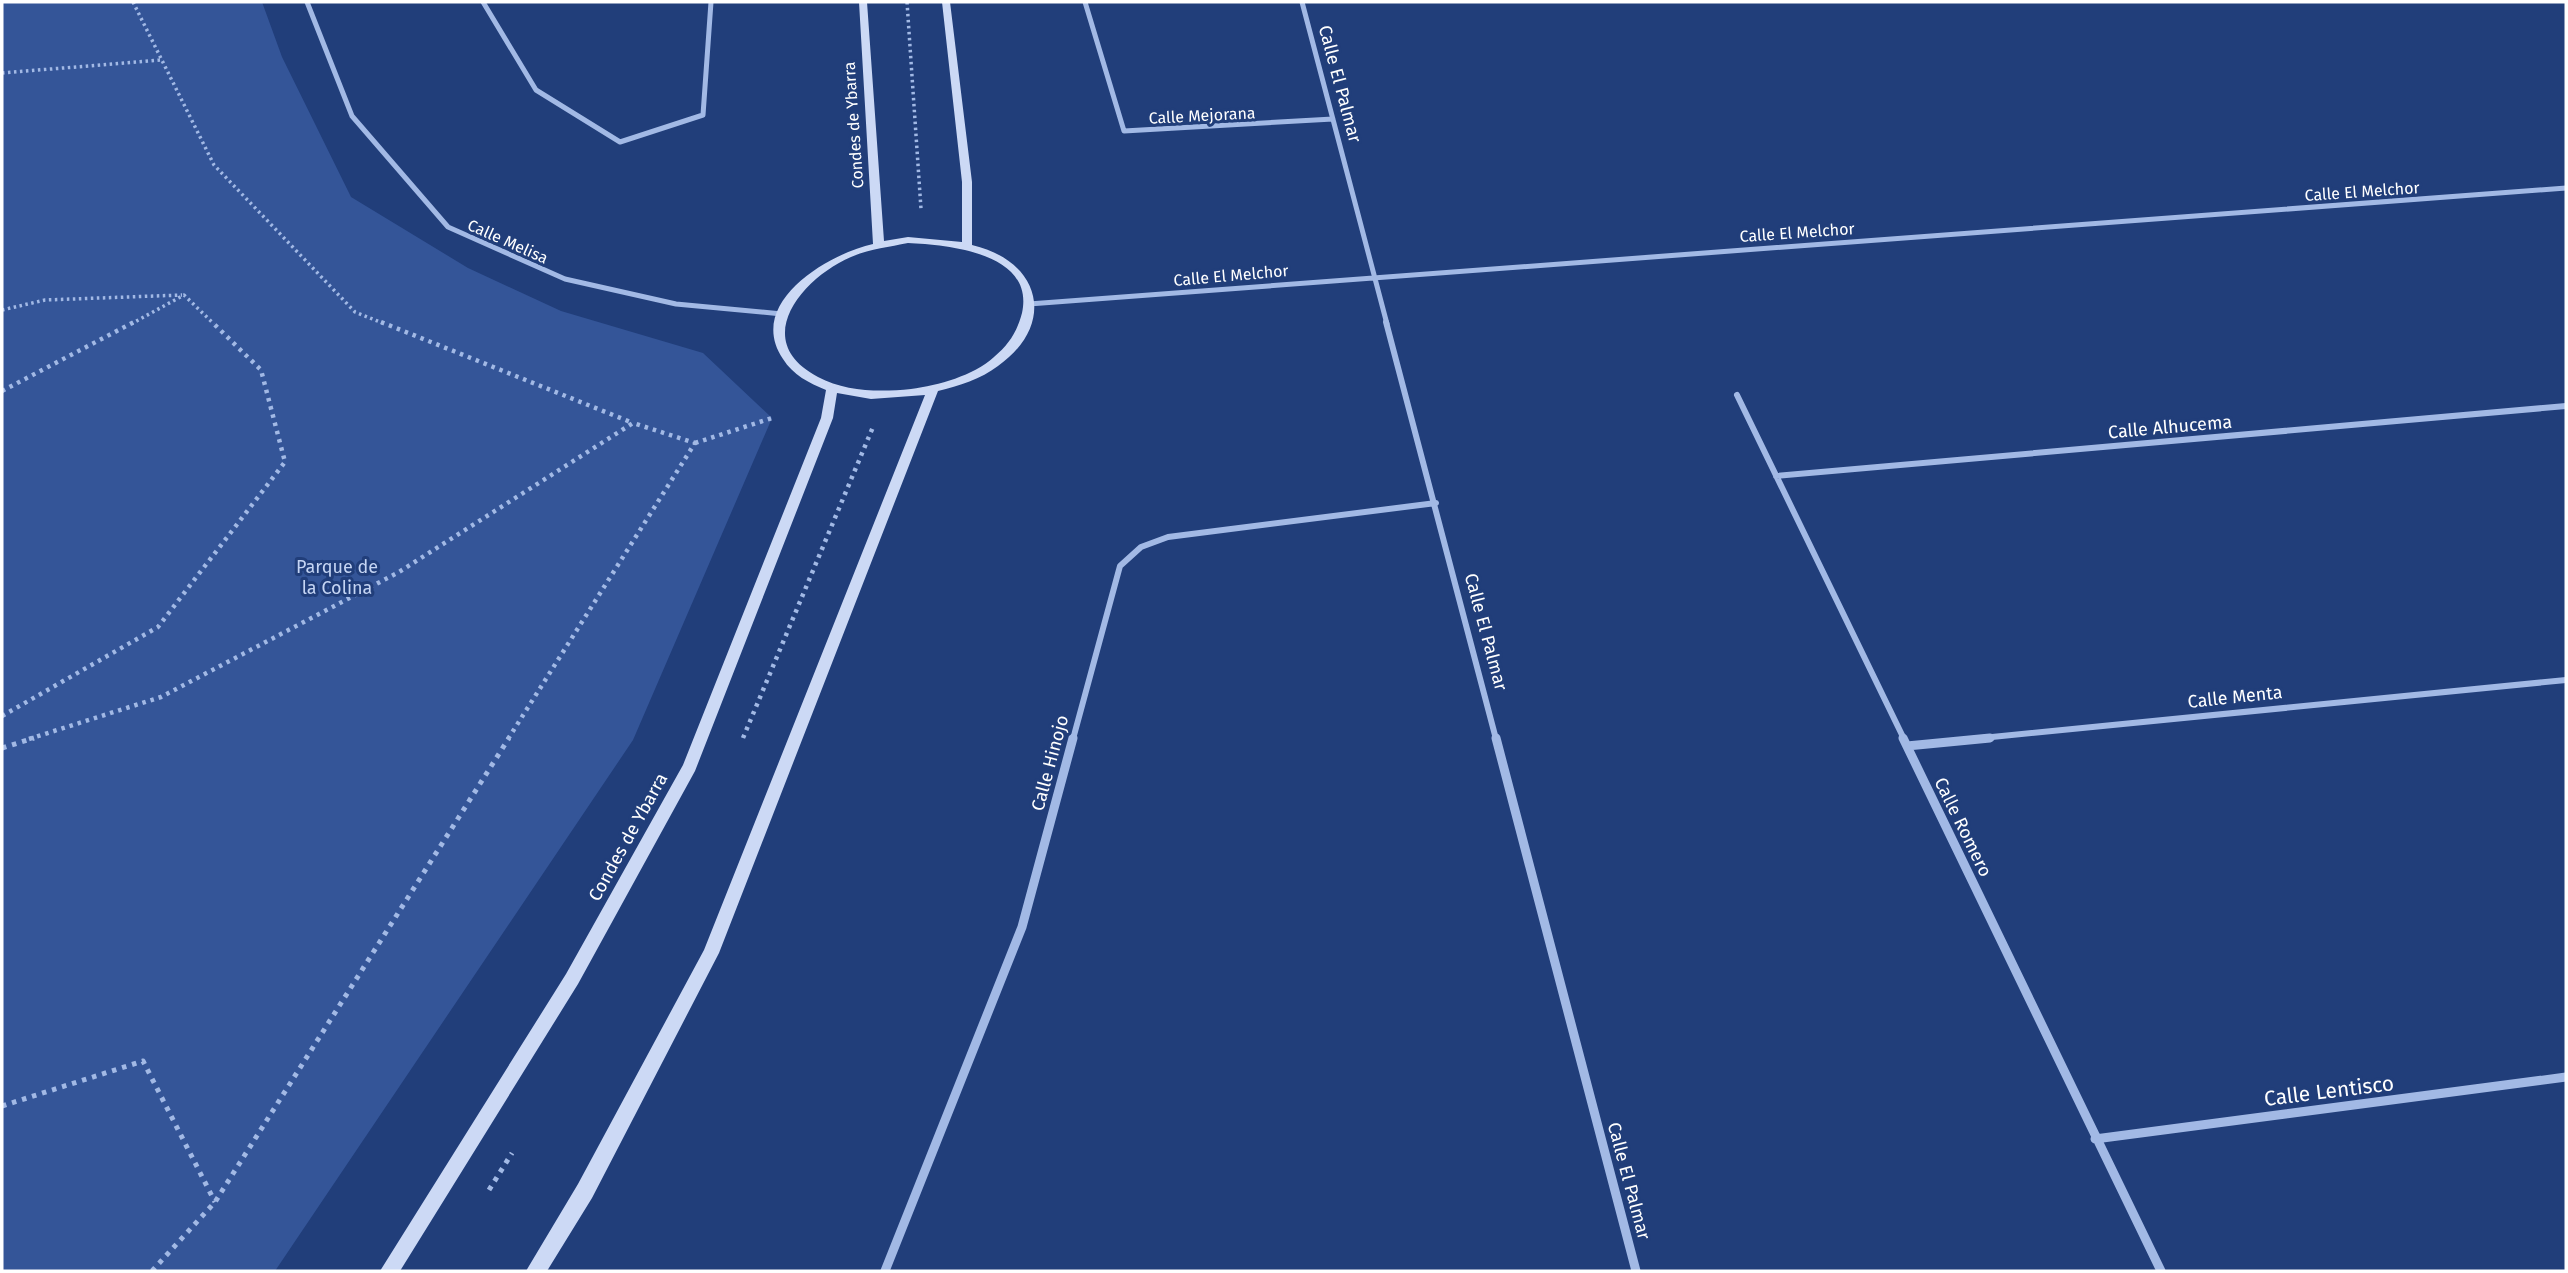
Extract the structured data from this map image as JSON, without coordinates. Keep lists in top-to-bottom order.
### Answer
{
  "streets": {
    "main road": ["Condes de Ybarra"],
    "street": [
      "Calle El Palmar",
      "Calle Mejorana",
      "Calle El Melchor",
      "Calle Melisa",
      "Calle Alhucema",
      "Calle Menta",
      "Calle Hinojo",
      "Calle Romero",
      "Calle Lentisco"
    ]
  },
  "crossings": [
    ["Calle El Palmar", "Calle Mejorana"],
    ["Calle El Palmar", "Calle El Melchor"],
    ["Calle El Palmar", "Calle Hinojo"],
    ["Condes de Ybarra", "Calle El Melchor"],
    ["Condes de Ybarra", "Calle Melisa"],
    ["Calle El Melchor", "Calle Melisa"],
    ["Calle Alhucema", "Calle Romero"],
    ["Calle Menta", "Calle Romero"],
    ["Calle Romero", "Calle Lentisco"]
  ],
  "parks": ["Parque de la Colina"]
}
